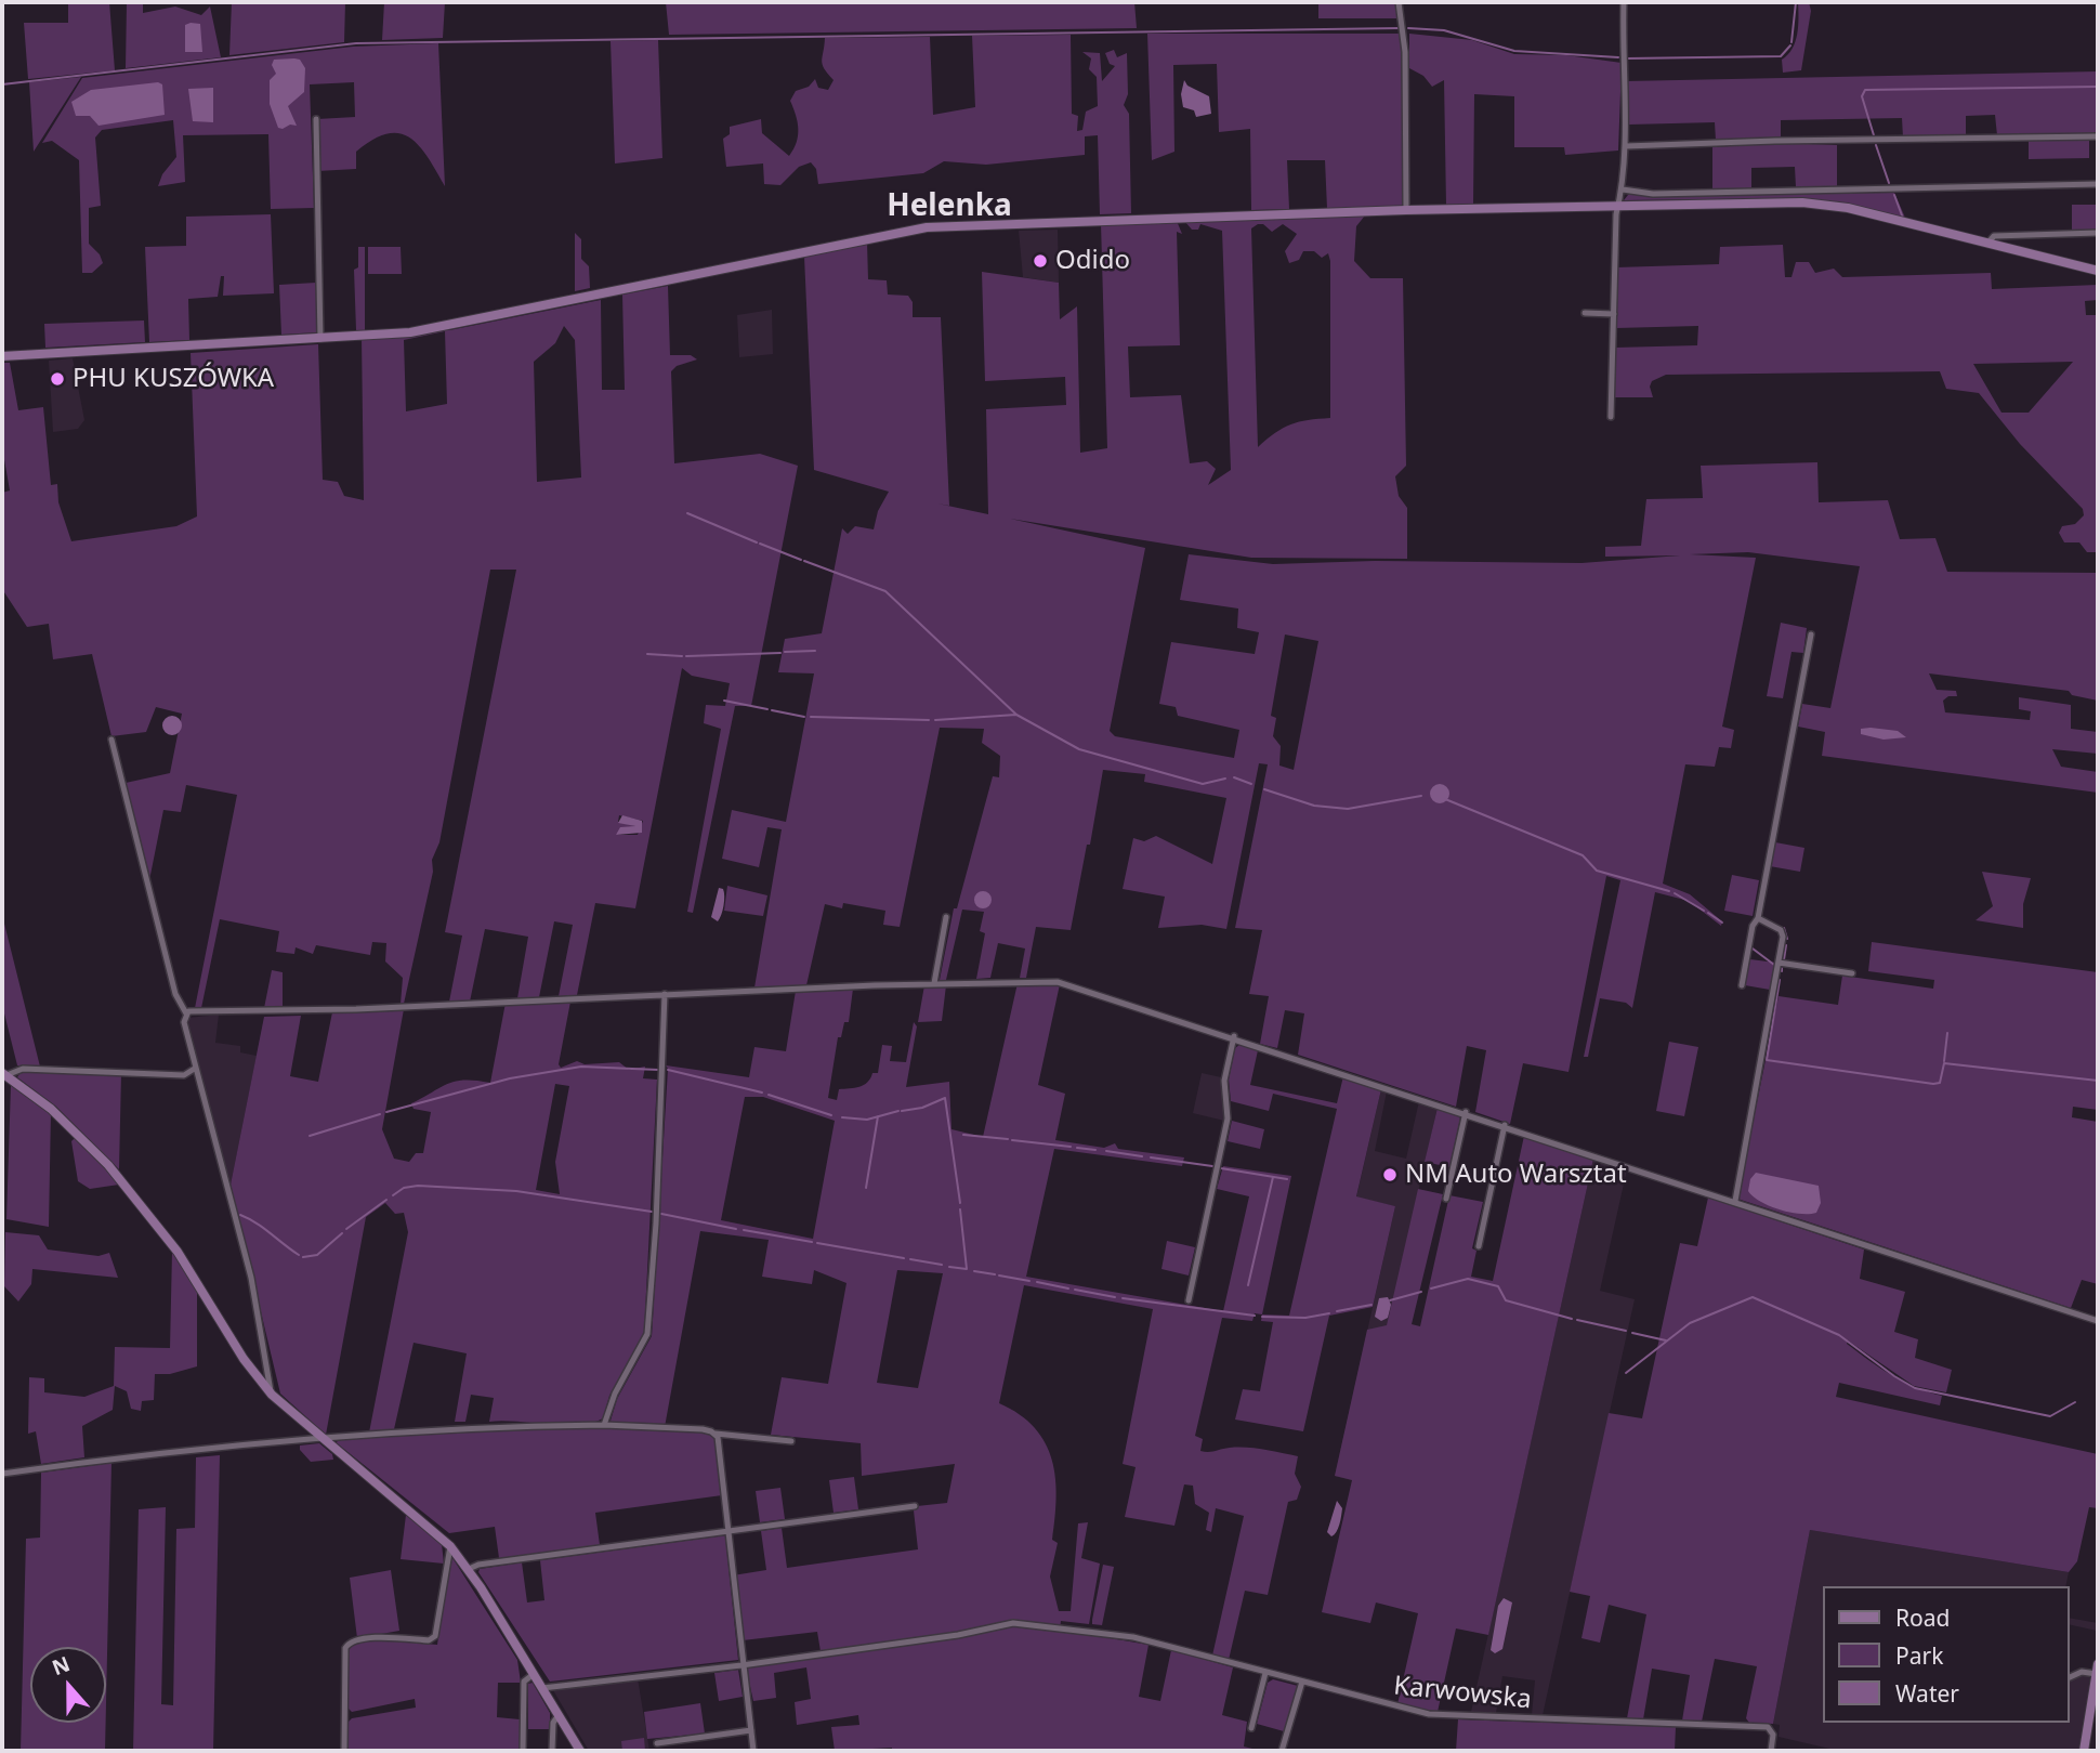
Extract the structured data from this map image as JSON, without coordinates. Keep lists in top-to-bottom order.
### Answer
{
  "streets": {
    "street": ["Karwowska"]
  },
  "districts": ["Helenka"],
  "places": ["Odido", "PHU KUSZÓWKA", "NM Auto Warsztat"],
  "legend": ["Road", "Park", "Water"],
  "north": "top"
}
